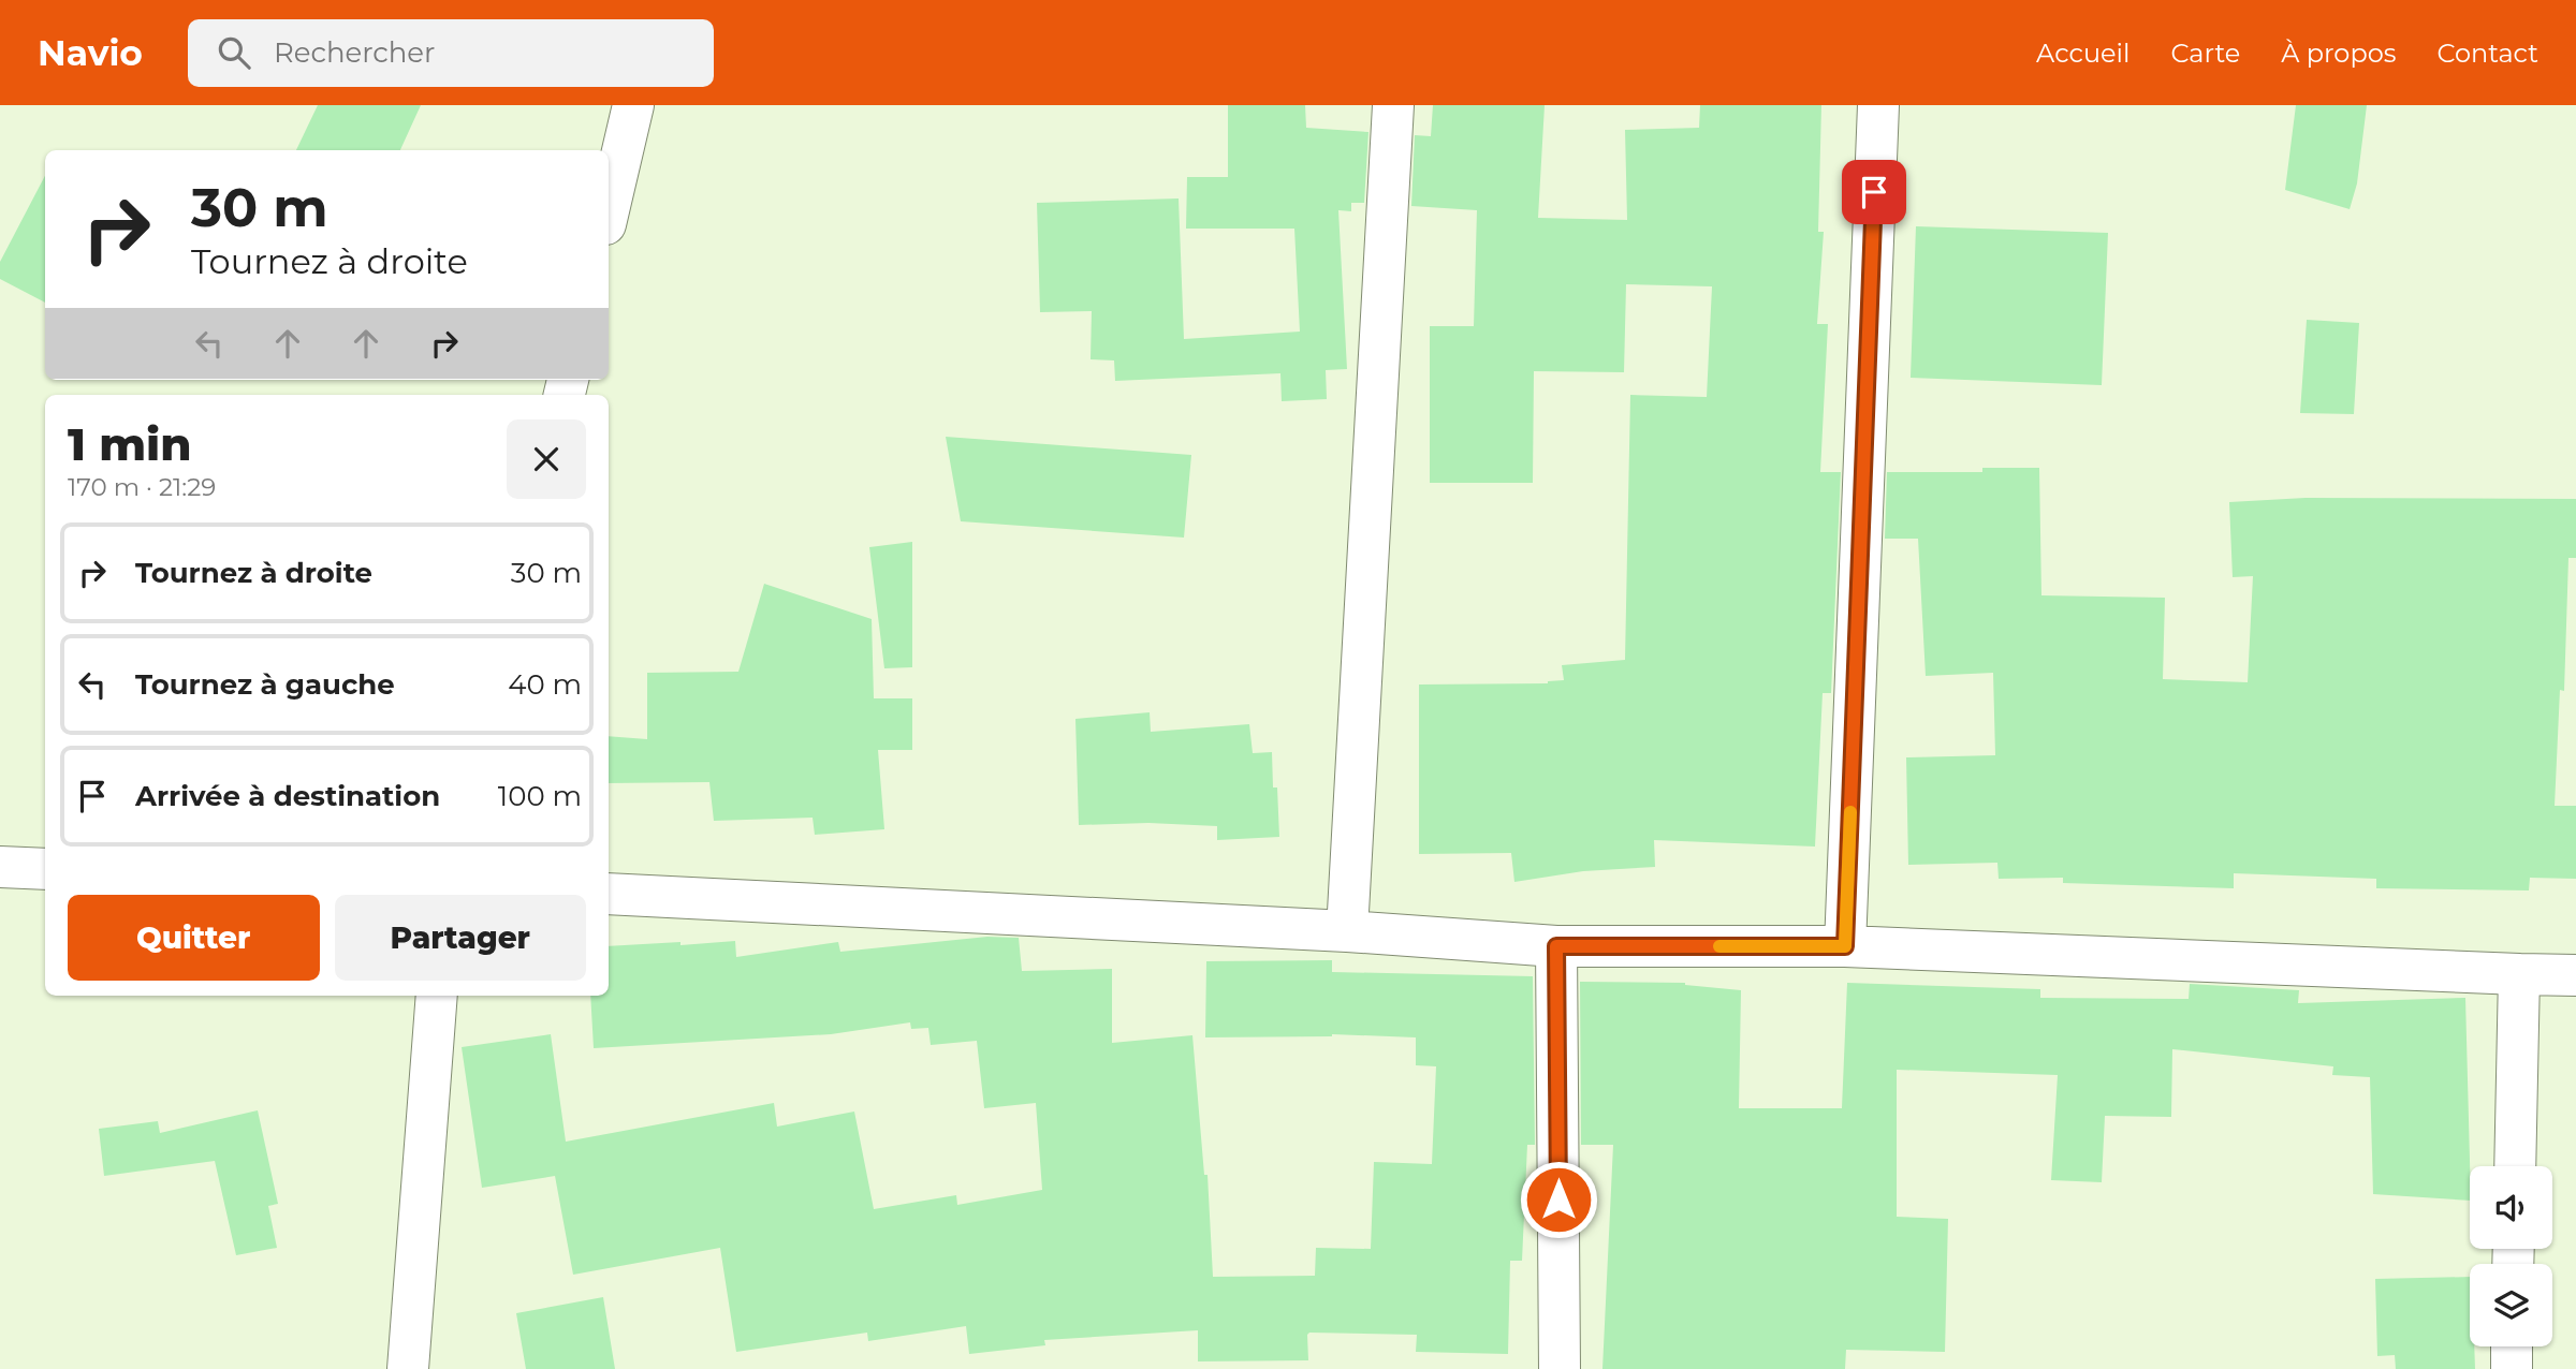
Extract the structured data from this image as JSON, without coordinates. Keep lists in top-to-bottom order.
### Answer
{
  "page": {
    "header": "Navio",
    "search": "Rechercher",
    "nav": [
      "Accueil",
      "Carte",
      "À propos",
      "Contact"
    ],
    "turn": ["30 m", "Tournez à droite"],
    "heading": ["1 min", "170 m · 21:29"],
    "list": [
      {
        "name": "Tournez à droite",
        "value": "30 m"
      },
      {
        "name": "Tournez à gauche",
        "value": "40 m"
      },
      {
        "name": "Arrivée à destination",
        "value": "100 m"
      }
    ],
    "buttons": ["Quitter", "Partager"]
  }
}
